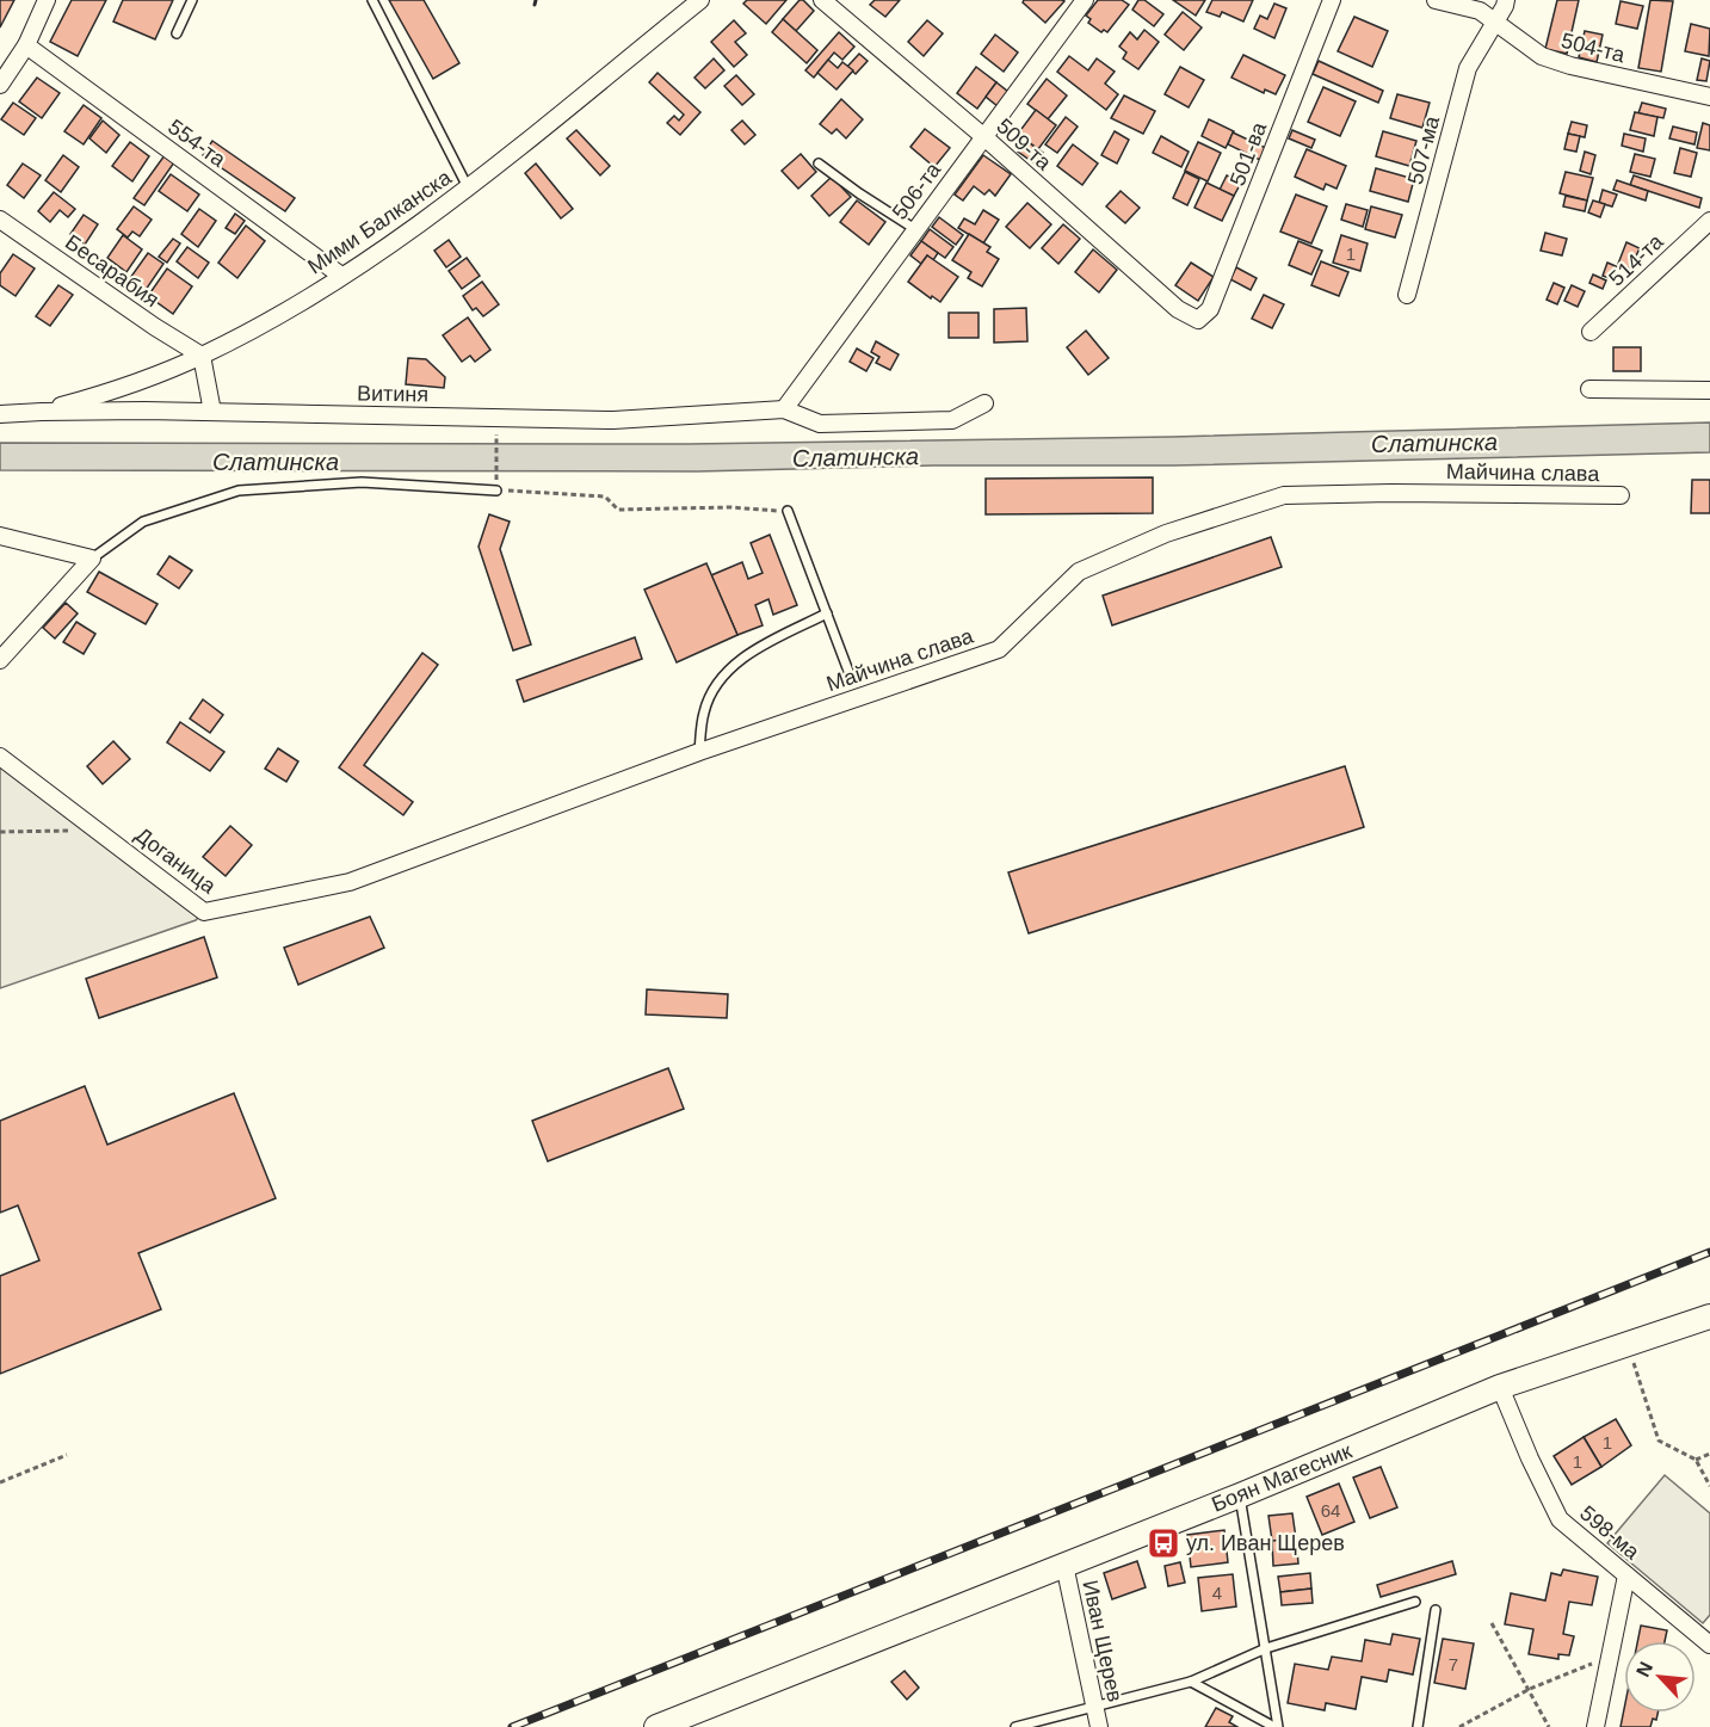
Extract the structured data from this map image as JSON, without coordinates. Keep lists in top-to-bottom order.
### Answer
{
  "streets": {
    "street": [
      "504-та",
      "554-та",
      "509-та",
      "507-ма",
      "501-ва",
      "506-та",
      "Мими Балканска",
      "514-та",
      "Бесарабия",
      "Витиня",
      "Майчина слава",
      "Доганица",
      "Боян Магесник",
      "598-ма",
      "Иван Щерев"
    ]
  },
  "crossings": [
    ["504-та", "507-ма"],
    ["554-та", "Мими Балканска"],
    ["509-та", "501-ва"],
    ["509-та", "506-та"],
    ["506-та", "Витиня"],
    ["Мими Балканска", "Бесарабия"],
    ["Мими Балканска", "Витиня"],
    ["Майчина слава", "Доганица"],
    ["Боян Магесник", "598-ма"],
    ["Боян Магесник", "Иван Щерев"]
  ],
  "water": ["Слатинска"],
  "places": {
    "bus stop": ["ул. Иван Щерев"]
  },
  "house_numbers": [
    "1",
    "1",
    "1",
    "64",
    "4",
    "7"
  ],
  "north": "top left"
}
